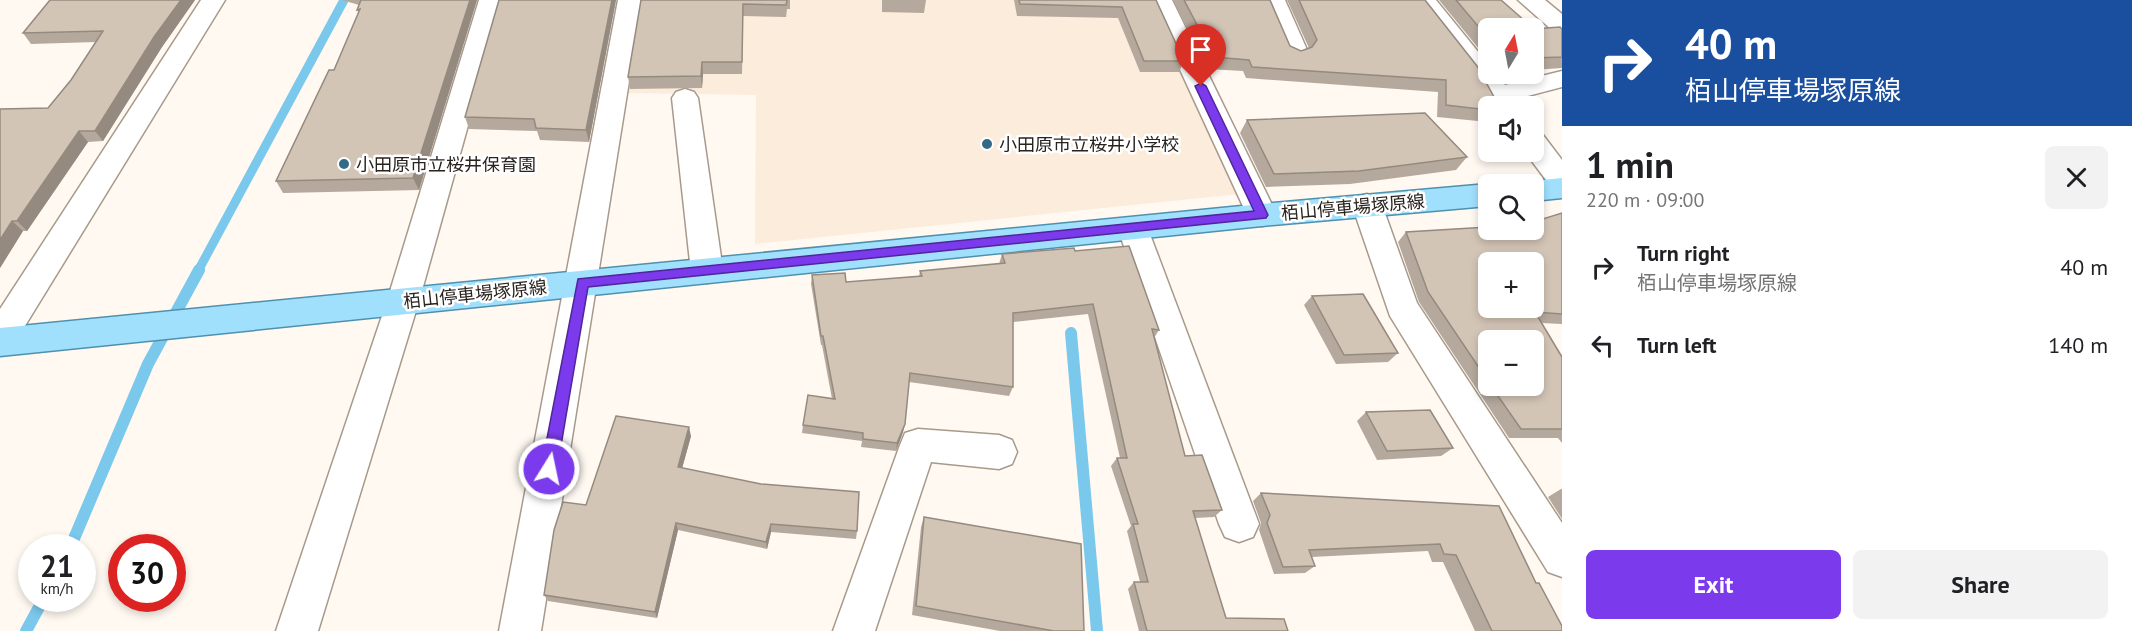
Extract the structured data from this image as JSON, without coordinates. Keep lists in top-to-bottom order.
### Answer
{
  "streets": {
    "main road": ["栢山停車場塚原線"]
  },
  "places": ["小田原市立桜井小学校", "小田原市立桜井保育園"],
  "north": "top",
  "page": {
    "turn": ["40 m", "栢山停車場塚原線"],
    "map_buttons": ["+", "−"],
    "heading": ["1 min", "220 m · 09:00"],
    "list": [
      {
        "name": "Turn right",
        "note": "栢山停車場塚原線",
        "value": "40 m"
      },
      {
        "name": "Turn left",
        "value": "140 m"
      }
    ],
    "speed": "21 km/h",
    "limit": "30",
    "buttons": ["Exit", "Share"]
  }
}
